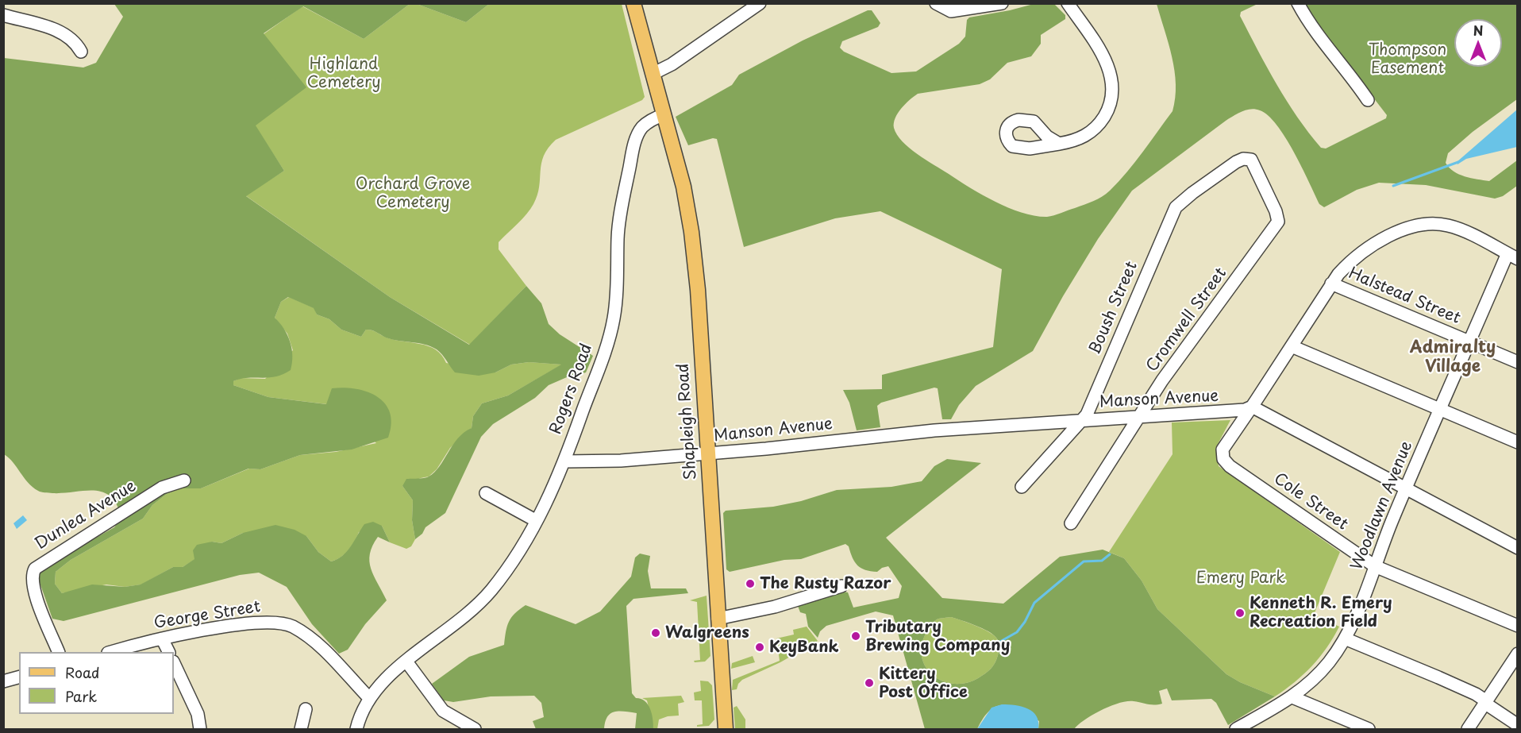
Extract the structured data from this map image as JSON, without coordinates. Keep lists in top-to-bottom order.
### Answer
{
  "streets": {
    "main road": ["Shapleigh Road"],
    "street": [
      "Halstead Street",
      "Boush Street",
      "Cromwell Street",
      "Rogers Road",
      "Manson Avenue",
      "Cole Street",
      "Woodlawn Avenue",
      "Dunlea Avenue",
      "George Street"
    ]
  },
  "crossings": [
    ["Halstead Street", "Woodlawn Avenue"],
    ["Boush Street", "Cromwell Street"],
    ["Boush Street", "Manson Avenue"],
    ["Cromwell Street", "Manson Avenue"],
    ["Rogers Road", "Manson Avenue"],
    ["Rogers Road", "Shapleigh Road"],
    ["Rogers Road", "George Street"],
    ["Manson Avenue", "Shapleigh Road"],
    ["Manson Avenue", "Cole Street"],
    ["Cole Street", "Woodlawn Avenue"]
  ],
  "districts": ["Admiralty Village"],
  "parks": [
    "Thompson Easement",
    "Highland Cemetery",
    "Orchard Grove Cemetery",
    "Emery Park"
  ],
  "places": [
    "The Rusty Razor",
    "Kenneth R. Emery Recreation Field",
    "Walgreens",
    "Tributary Brewing Company",
    "KeyBank",
    "Kittery Post Office"
  ],
  "legend": ["Road", "Park"],
  "north": "top"
}
